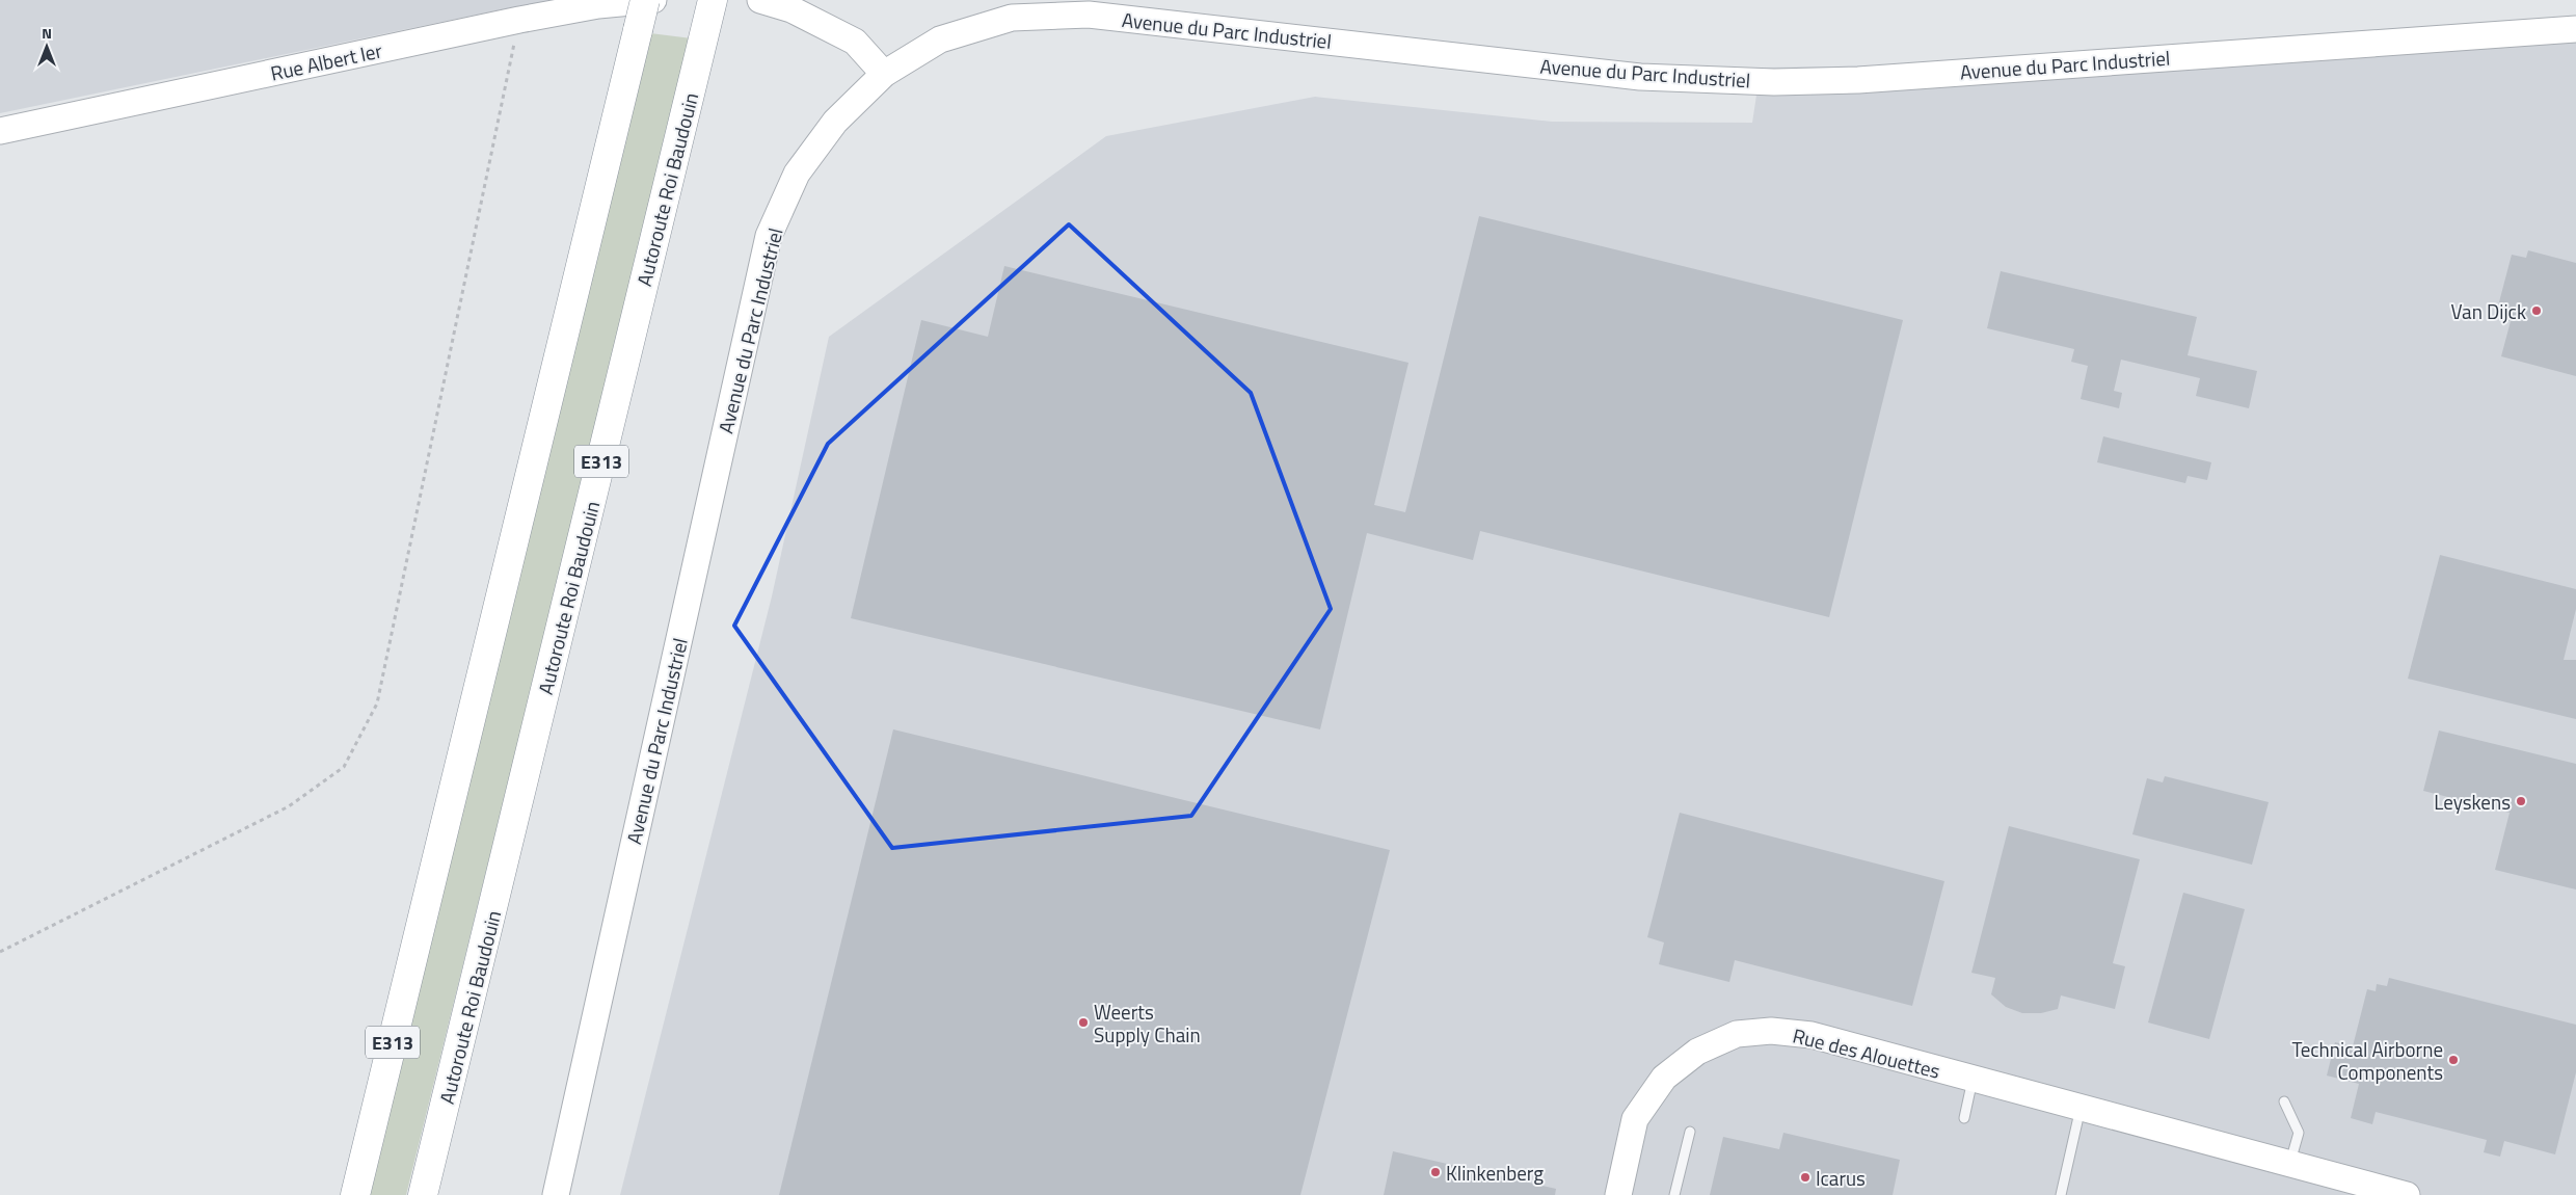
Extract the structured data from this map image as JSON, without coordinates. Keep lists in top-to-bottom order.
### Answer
{
  "streets": {
    "highway": ["Autoroute Roi Baudouin", "E313"],
    "street": ["Avenue du Parc Industriel", "Rue Albert Ier", "Rue des Alouettes"]
  },
  "places": [
    "Van Dijck",
    "Leyskens",
    "Weerts Supply Chain",
    "Technical Airborne Components",
    "Klinkenberg",
    "Icarus"
  ],
  "north": "top"
}
